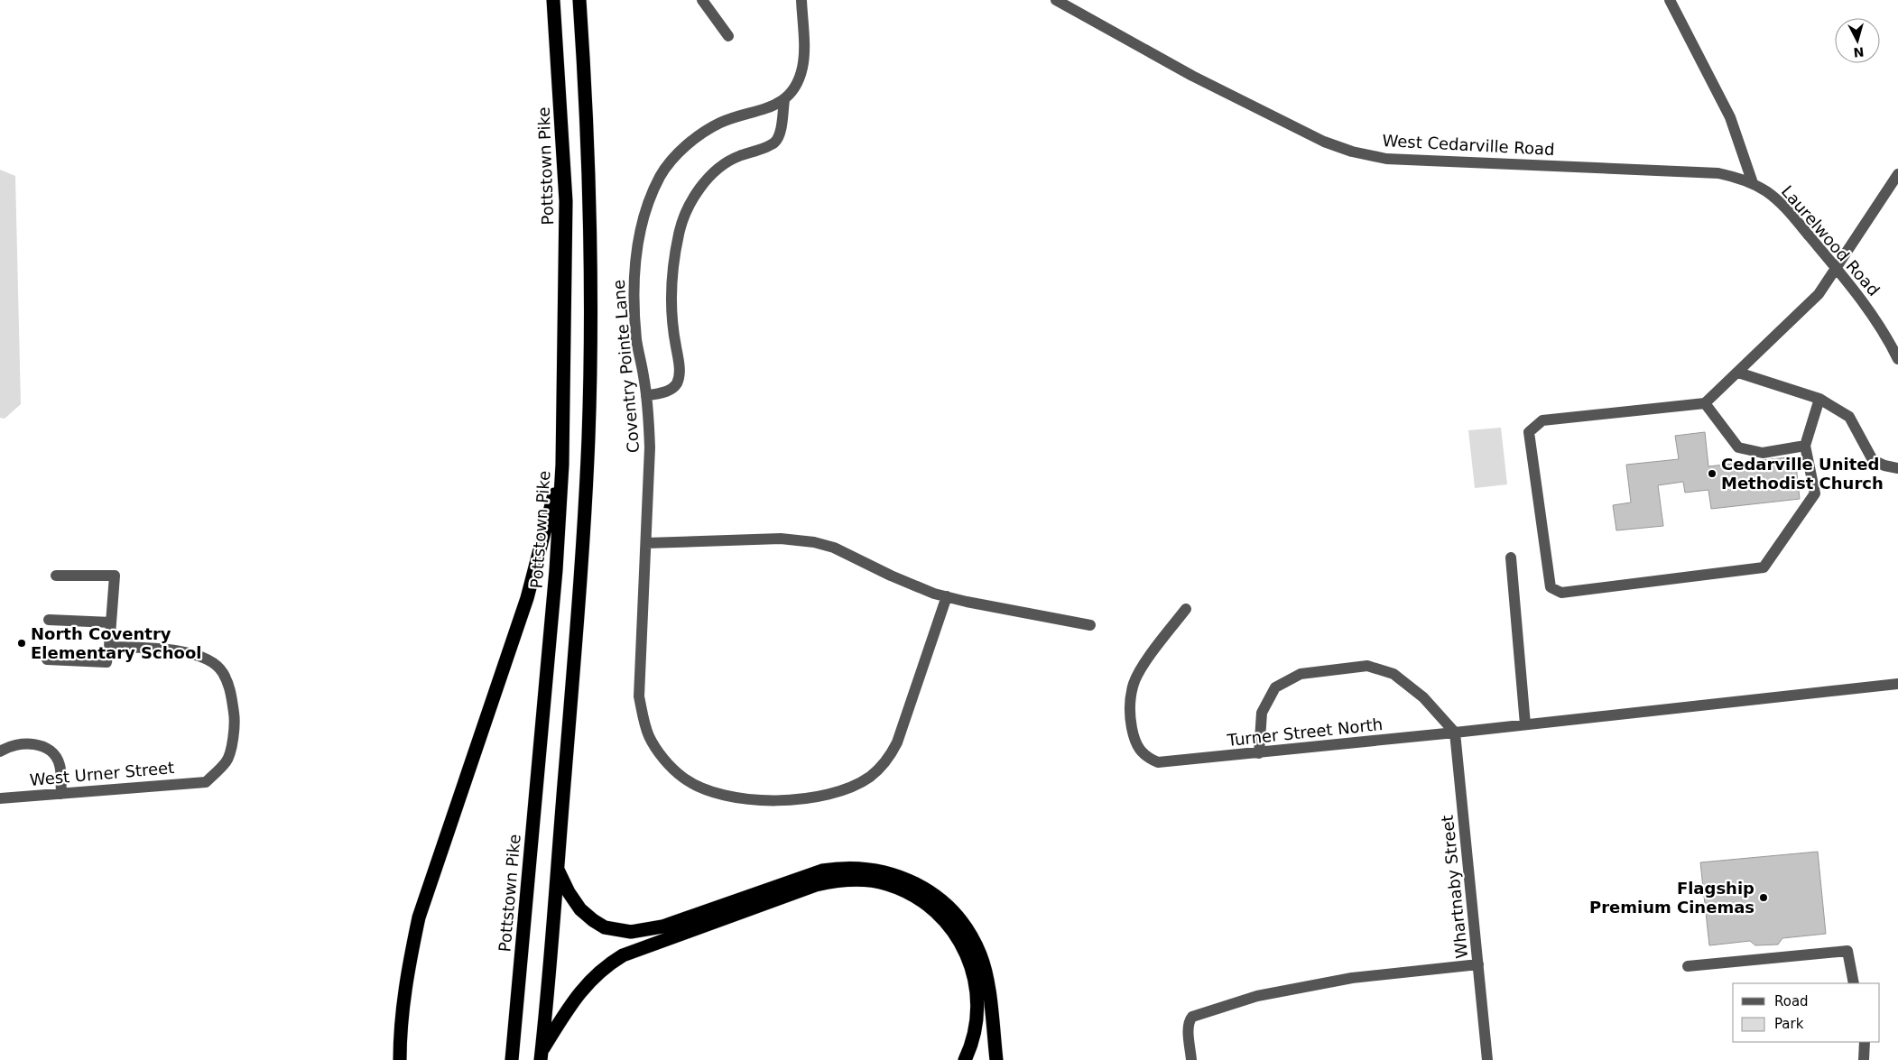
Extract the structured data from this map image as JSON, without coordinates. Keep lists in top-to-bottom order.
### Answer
{
  "streets": {
    "highway": ["Pottstown Pike"],
    "street": [
      "West Cedarville Road",
      "Laurelwood Road",
      "Coventry Pointe Lane",
      "Turner Street North",
      "West Urner Street",
      "Whartnaby Street"
    ]
  },
  "crossings": [
    ["West Cedarville Road", "Laurelwood Road"],
    ["Turner Street North", "Whartnaby Street"]
  ],
  "places": ["Cedarville United Methodist Church", "North Coventry Elementary School", "Flagship Premium Cinemas"],
  "legend": ["Road", "Park"],
  "north": "bottom"
}
